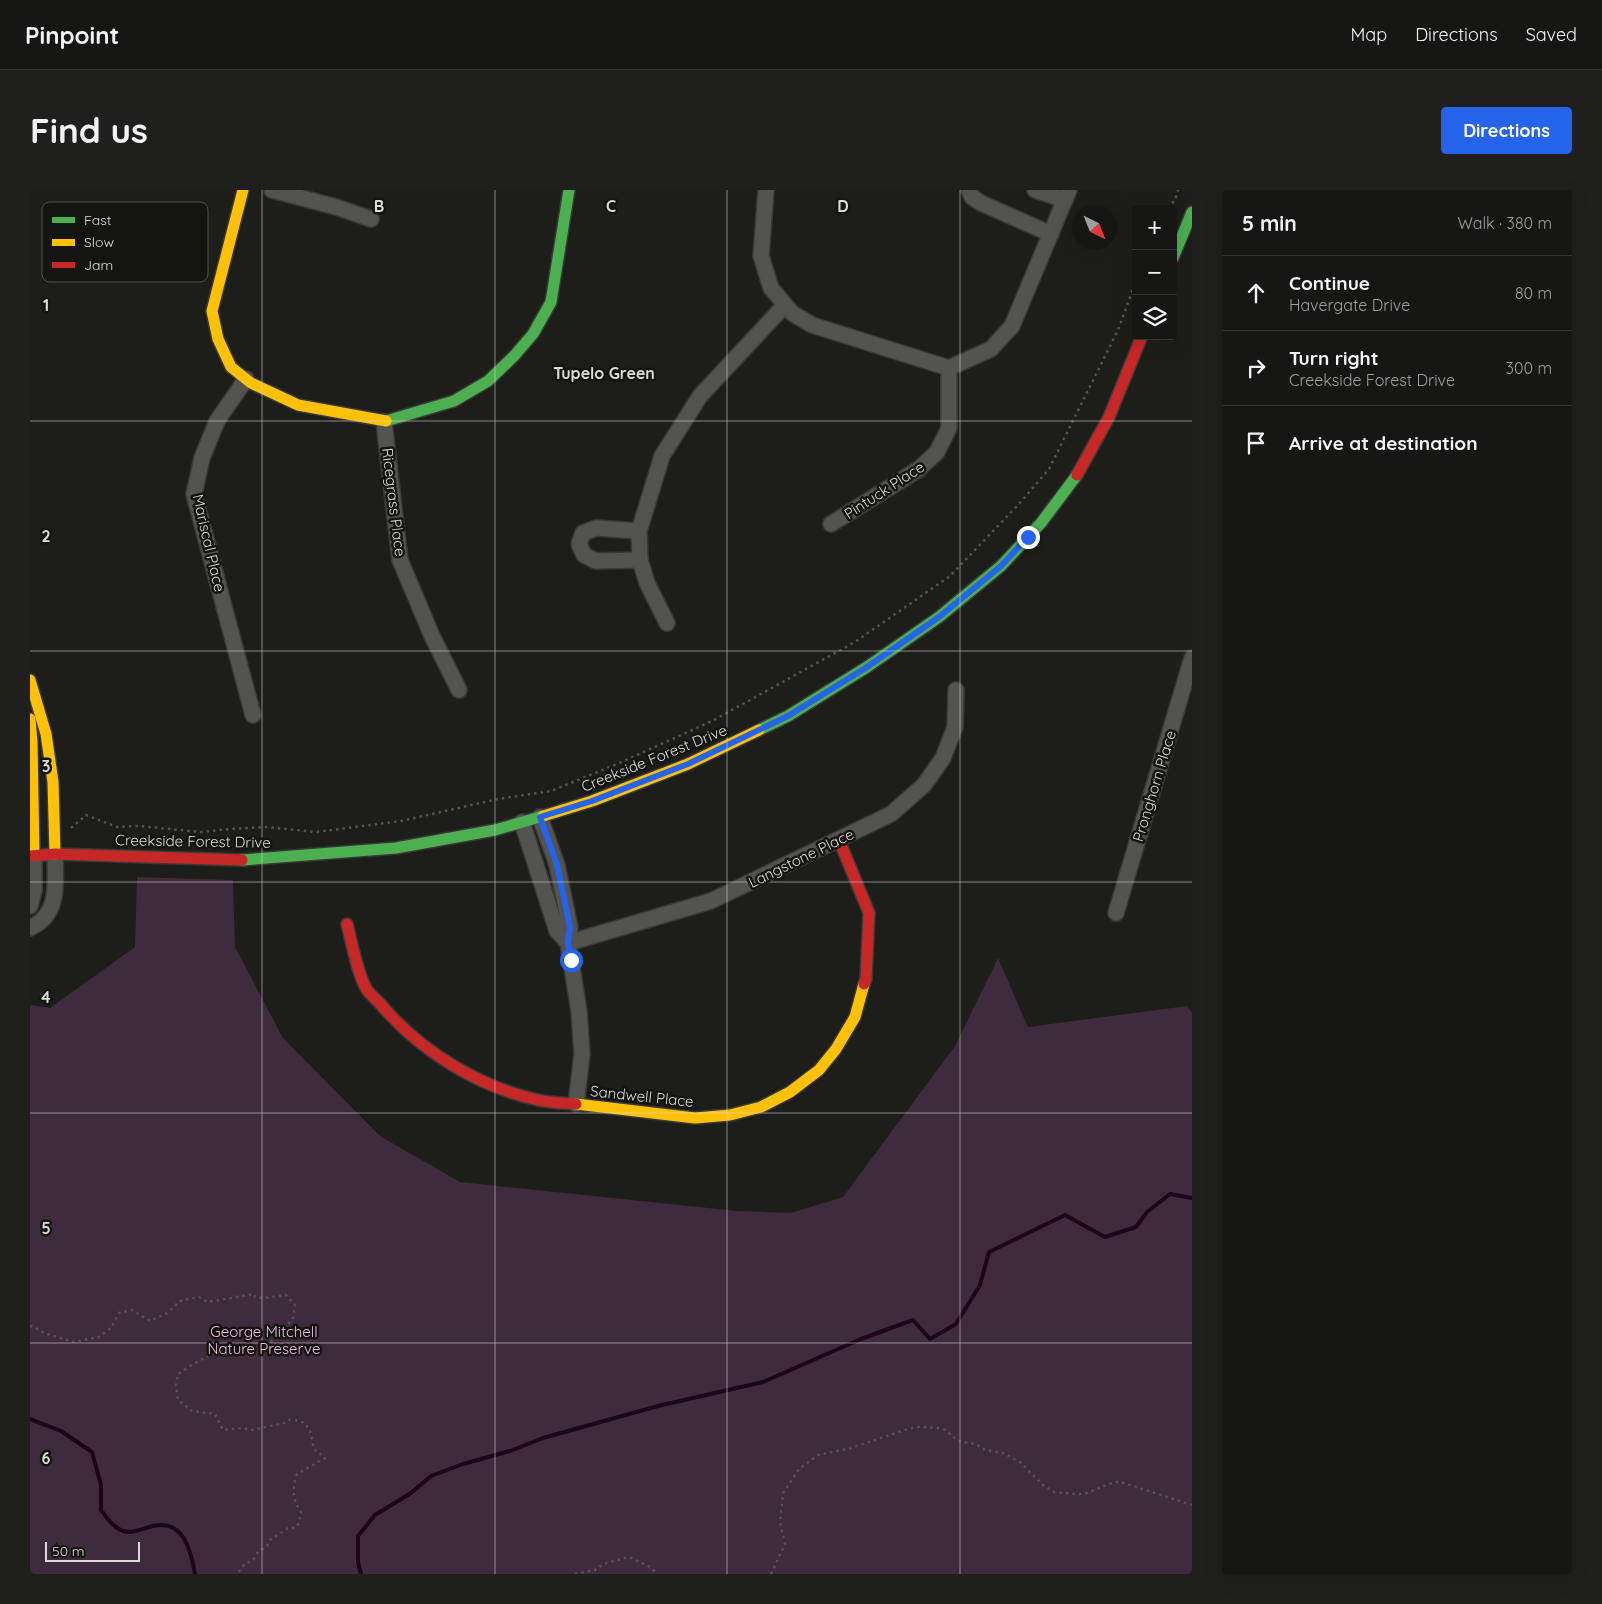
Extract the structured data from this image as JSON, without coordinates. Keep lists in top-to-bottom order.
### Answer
{
  "streets": {
    "street": [
      "Pintuck Place",
      "Ricegrass Place",
      "Mariscal Place",
      "Creekside Forest Drive",
      "Pronghorn Place",
      "Langstone Place",
      "Sandwell Place"
    ]
  },
  "crossings": [
    ["Langstone Place", "Sandwell Place"]
  ],
  "districts": ["Tupelo Green"],
  "parks": ["George Mitchell Nature Preserve"],
  "legend": ["Fast", "Slow", "Jam"],
  "scale_bar": "50 m",
  "north": "bottom right",
  "page": {
    "header": "Pinpoint",
    "nav": ["Map", "Directions", "Saved"],
    "buttons": "Directions",
    "title": "Find us",
    "heading": ["5 min", "Walk · 380 m"],
    "map_buttons": ["+", "−"],
    "list": [
      ["Continue", "Havergate Drive", "80 m"],
      ["Turn right", "Creekside Forest Drive", "300 m"],
      "Arrive at destination"
    ],
    "scale": "50 m"
  },
  "grid": {
    "columns": ["B", "C", "D"],
    "rows": [
      "1",
      "2",
      "3",
      "4",
      "5",
      "6"
    ]
  }
}
